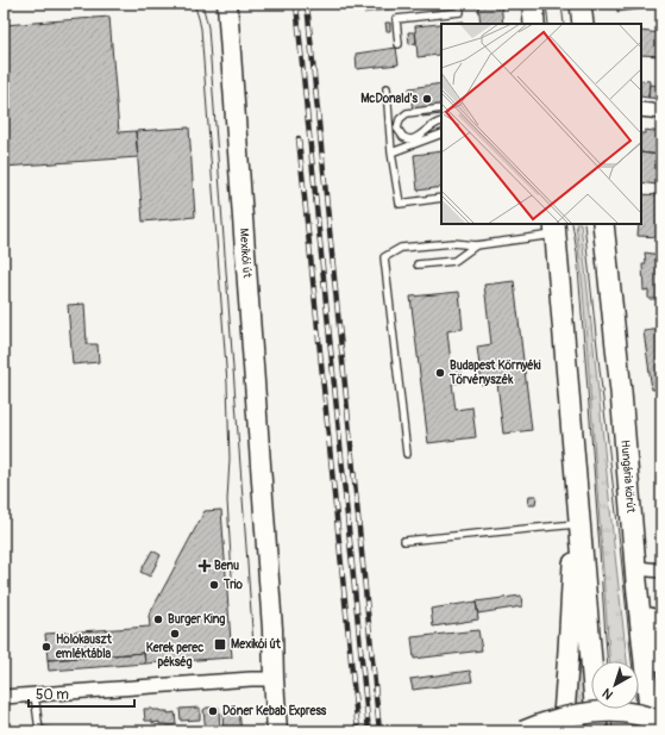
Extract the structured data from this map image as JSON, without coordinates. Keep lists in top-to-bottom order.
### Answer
{
  "streets": {
    "main road": ["Hungária körút"],
    "street": ["Mexikói út"]
  },
  "places": {
    "other": [
      "McDonald's",
      "Budapest Környéki Törvényszék",
      "Trio",
      "Burger King",
      "Kerek perec pékség",
      "Holokauszt emléktábla",
      "Döner Kebab Express"
    ],
    "health": ["Benu"],
    "transit": ["Mexikói út"]
  },
  "scale_bar": "50 m",
  "north": "bottom left"
}
